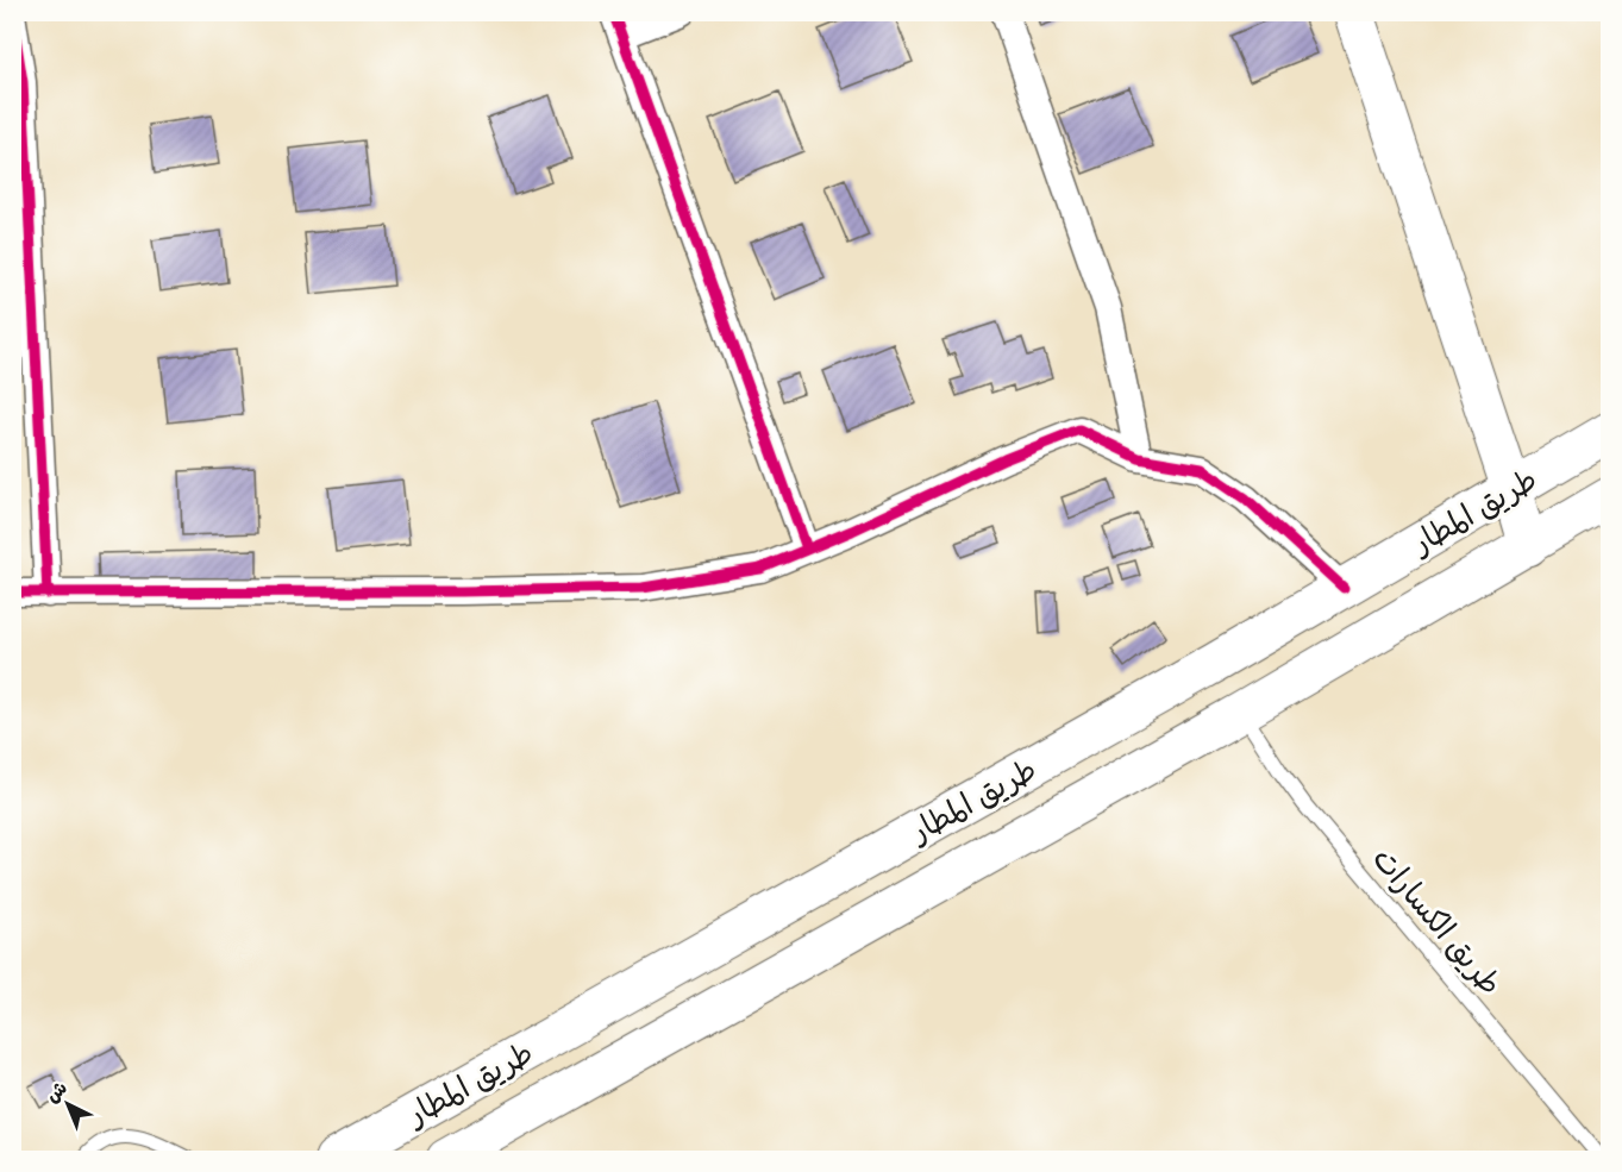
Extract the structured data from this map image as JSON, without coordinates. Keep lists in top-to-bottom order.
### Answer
{
  "streets": {
    "main road": ["طريق المطار"],
    "lane": ["طريق الكسارات"]
  },
  "crossings": [
    ["طريق المطار", "طريق الكسارات"]
  ],
  "north": "top left"
}
